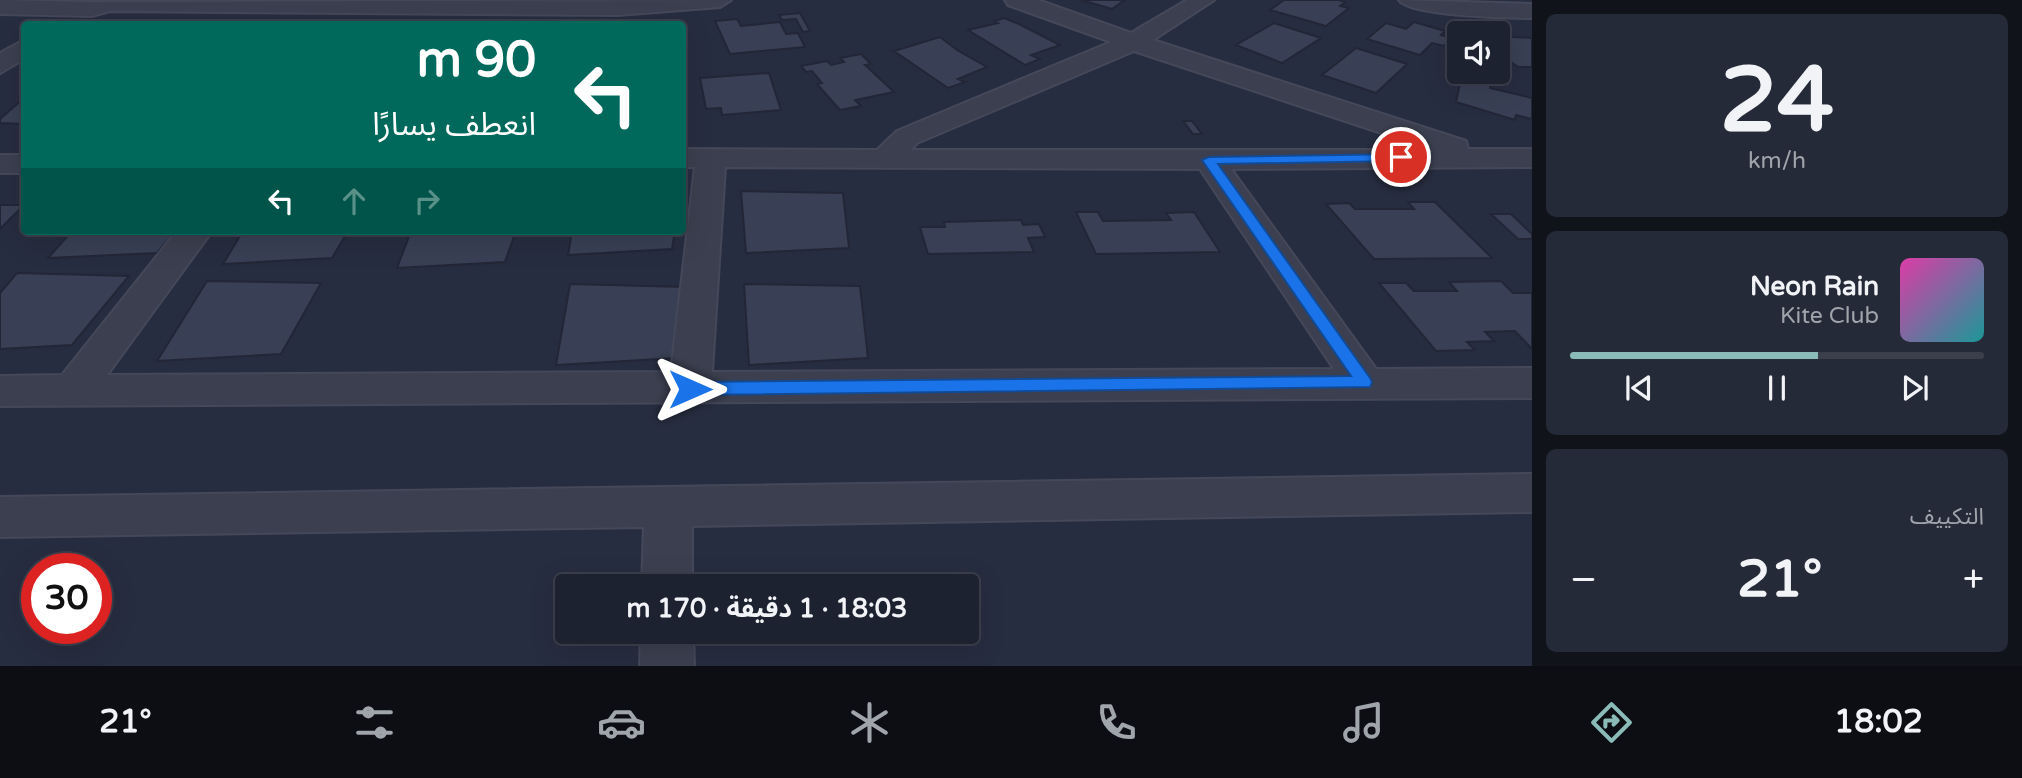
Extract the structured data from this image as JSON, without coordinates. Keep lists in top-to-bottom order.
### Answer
{
  "page": {
    "tile": [
      ["24", "km/h"],
      "التكييف"
    ],
    "turn": ["90 m", "انعطف يسارًا"],
    "song": ["Neon Rain", "Kite Club"],
    "heat": ["−", "21°", "+"],
    "limit": "30",
    "trip": "18:03 · 1 دقيقة · 170 m",
    "tabs": ["18:02", "21°"]
  }
}
